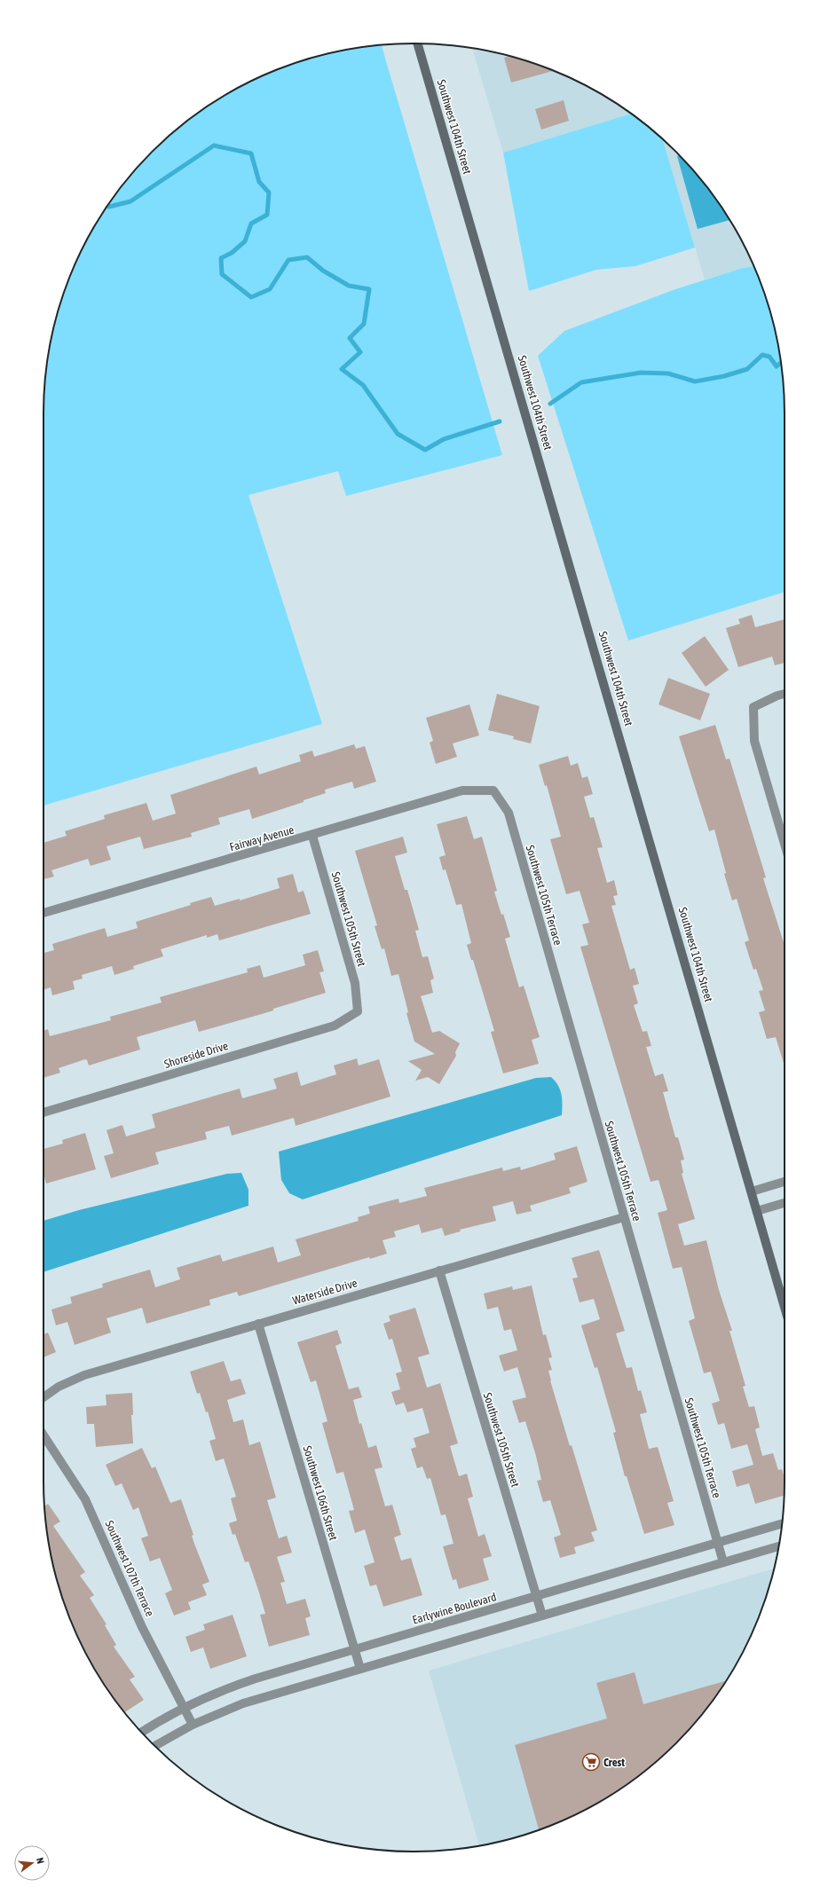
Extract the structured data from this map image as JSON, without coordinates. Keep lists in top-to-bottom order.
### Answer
{
  "streets": {
    "main road": ["Southwest 104th Street"],
    "street": [
      "Fairway Avenue",
      "Southwest 105th Terrace",
      "Southwest 105th Street",
      "Shoreside Drive",
      "Waterside Drive",
      "Southwest 106th Street",
      "Southwest 107th Terrace",
      "Earlywine Boulevard"
    ]
  },
  "crossings": [
    ["Fairway Avenue", "Southwest 105th Terrace"],
    ["Fairway Avenue", "Southwest 105th Street"],
    ["Southwest 105th Terrace", "Waterside Drive"],
    ["Southwest 105th Terrace", "Earlywine Boulevard"],
    ["Southwest 105th Street", "Shoreside Drive"],
    ["Southwest 105th Street", "Waterside Drive"],
    ["Southwest 105th Street", "Earlywine Boulevard"],
    ["Waterside Drive", "Southwest 106th Street"],
    ["Southwest 106th Street", "Earlywine Boulevard"],
    ["Southwest 107th Terrace", "Earlywine Boulevard"]
  ],
  "places": {
    "supermarket": ["Crest"]
  },
  "north": "right"
}
